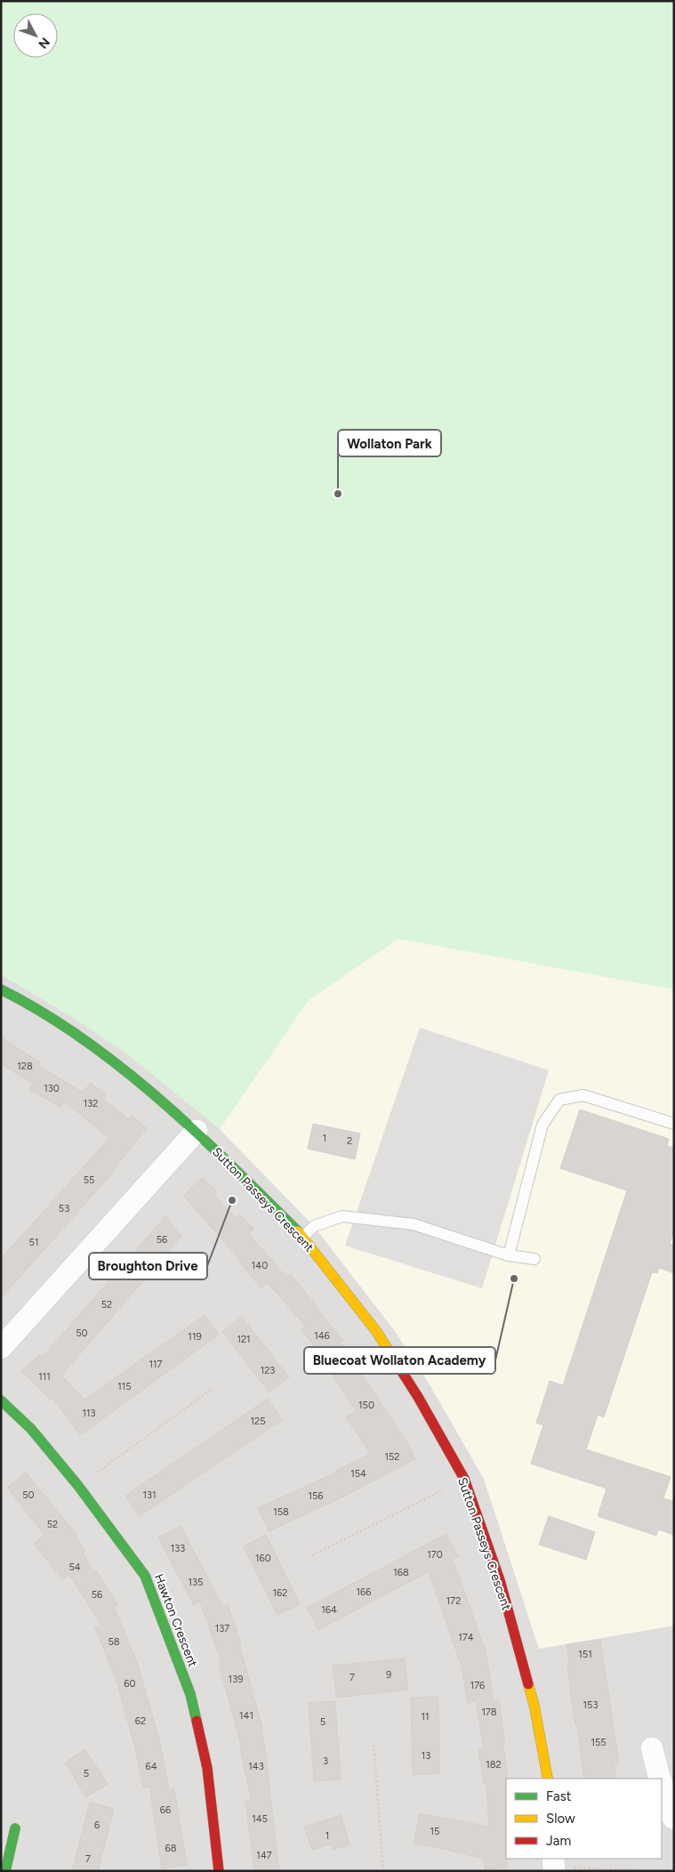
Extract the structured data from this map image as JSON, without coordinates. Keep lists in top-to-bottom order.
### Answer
{
  "streets": {
    "street": ["Sutton Passeys Crescent", "Hawton Crescent"]
  },
  "places": ["Wollaton Park", "Broughton Drive", "Bluecoat Wollaton Academy"],
  "house_numbers": [
    "128",
    "130",
    "132",
    "1",
    "2",
    "55",
    "53",
    "56",
    "51",
    "140",
    "52",
    "50",
    "146",
    "119",
    "121",
    "117",
    "123",
    "111",
    "115",
    "150",
    "113",
    "125",
    "152",
    "154",
    "50",
    "131",
    "156",
    "158",
    "52",
    "133",
    "170",
    "160",
    "54",
    "168",
    "135",
    "166",
    "162",
    "56",
    "172",
    "164",
    "137",
    "174",
    "58",
    "151",
    "9",
    "7",
    "139",
    "60",
    "176",
    "153",
    "178",
    "141",
    "11",
    "62",
    "5",
    "155",
    "13",
    "3",
    "182",
    "64",
    "143",
    "5",
    "66",
    "145",
    "6",
    "15",
    "1",
    "68",
    "147",
    "7"
  ],
  "legend": ["Fast", "Slow", "Jam"],
  "north": "bottom right"
}
